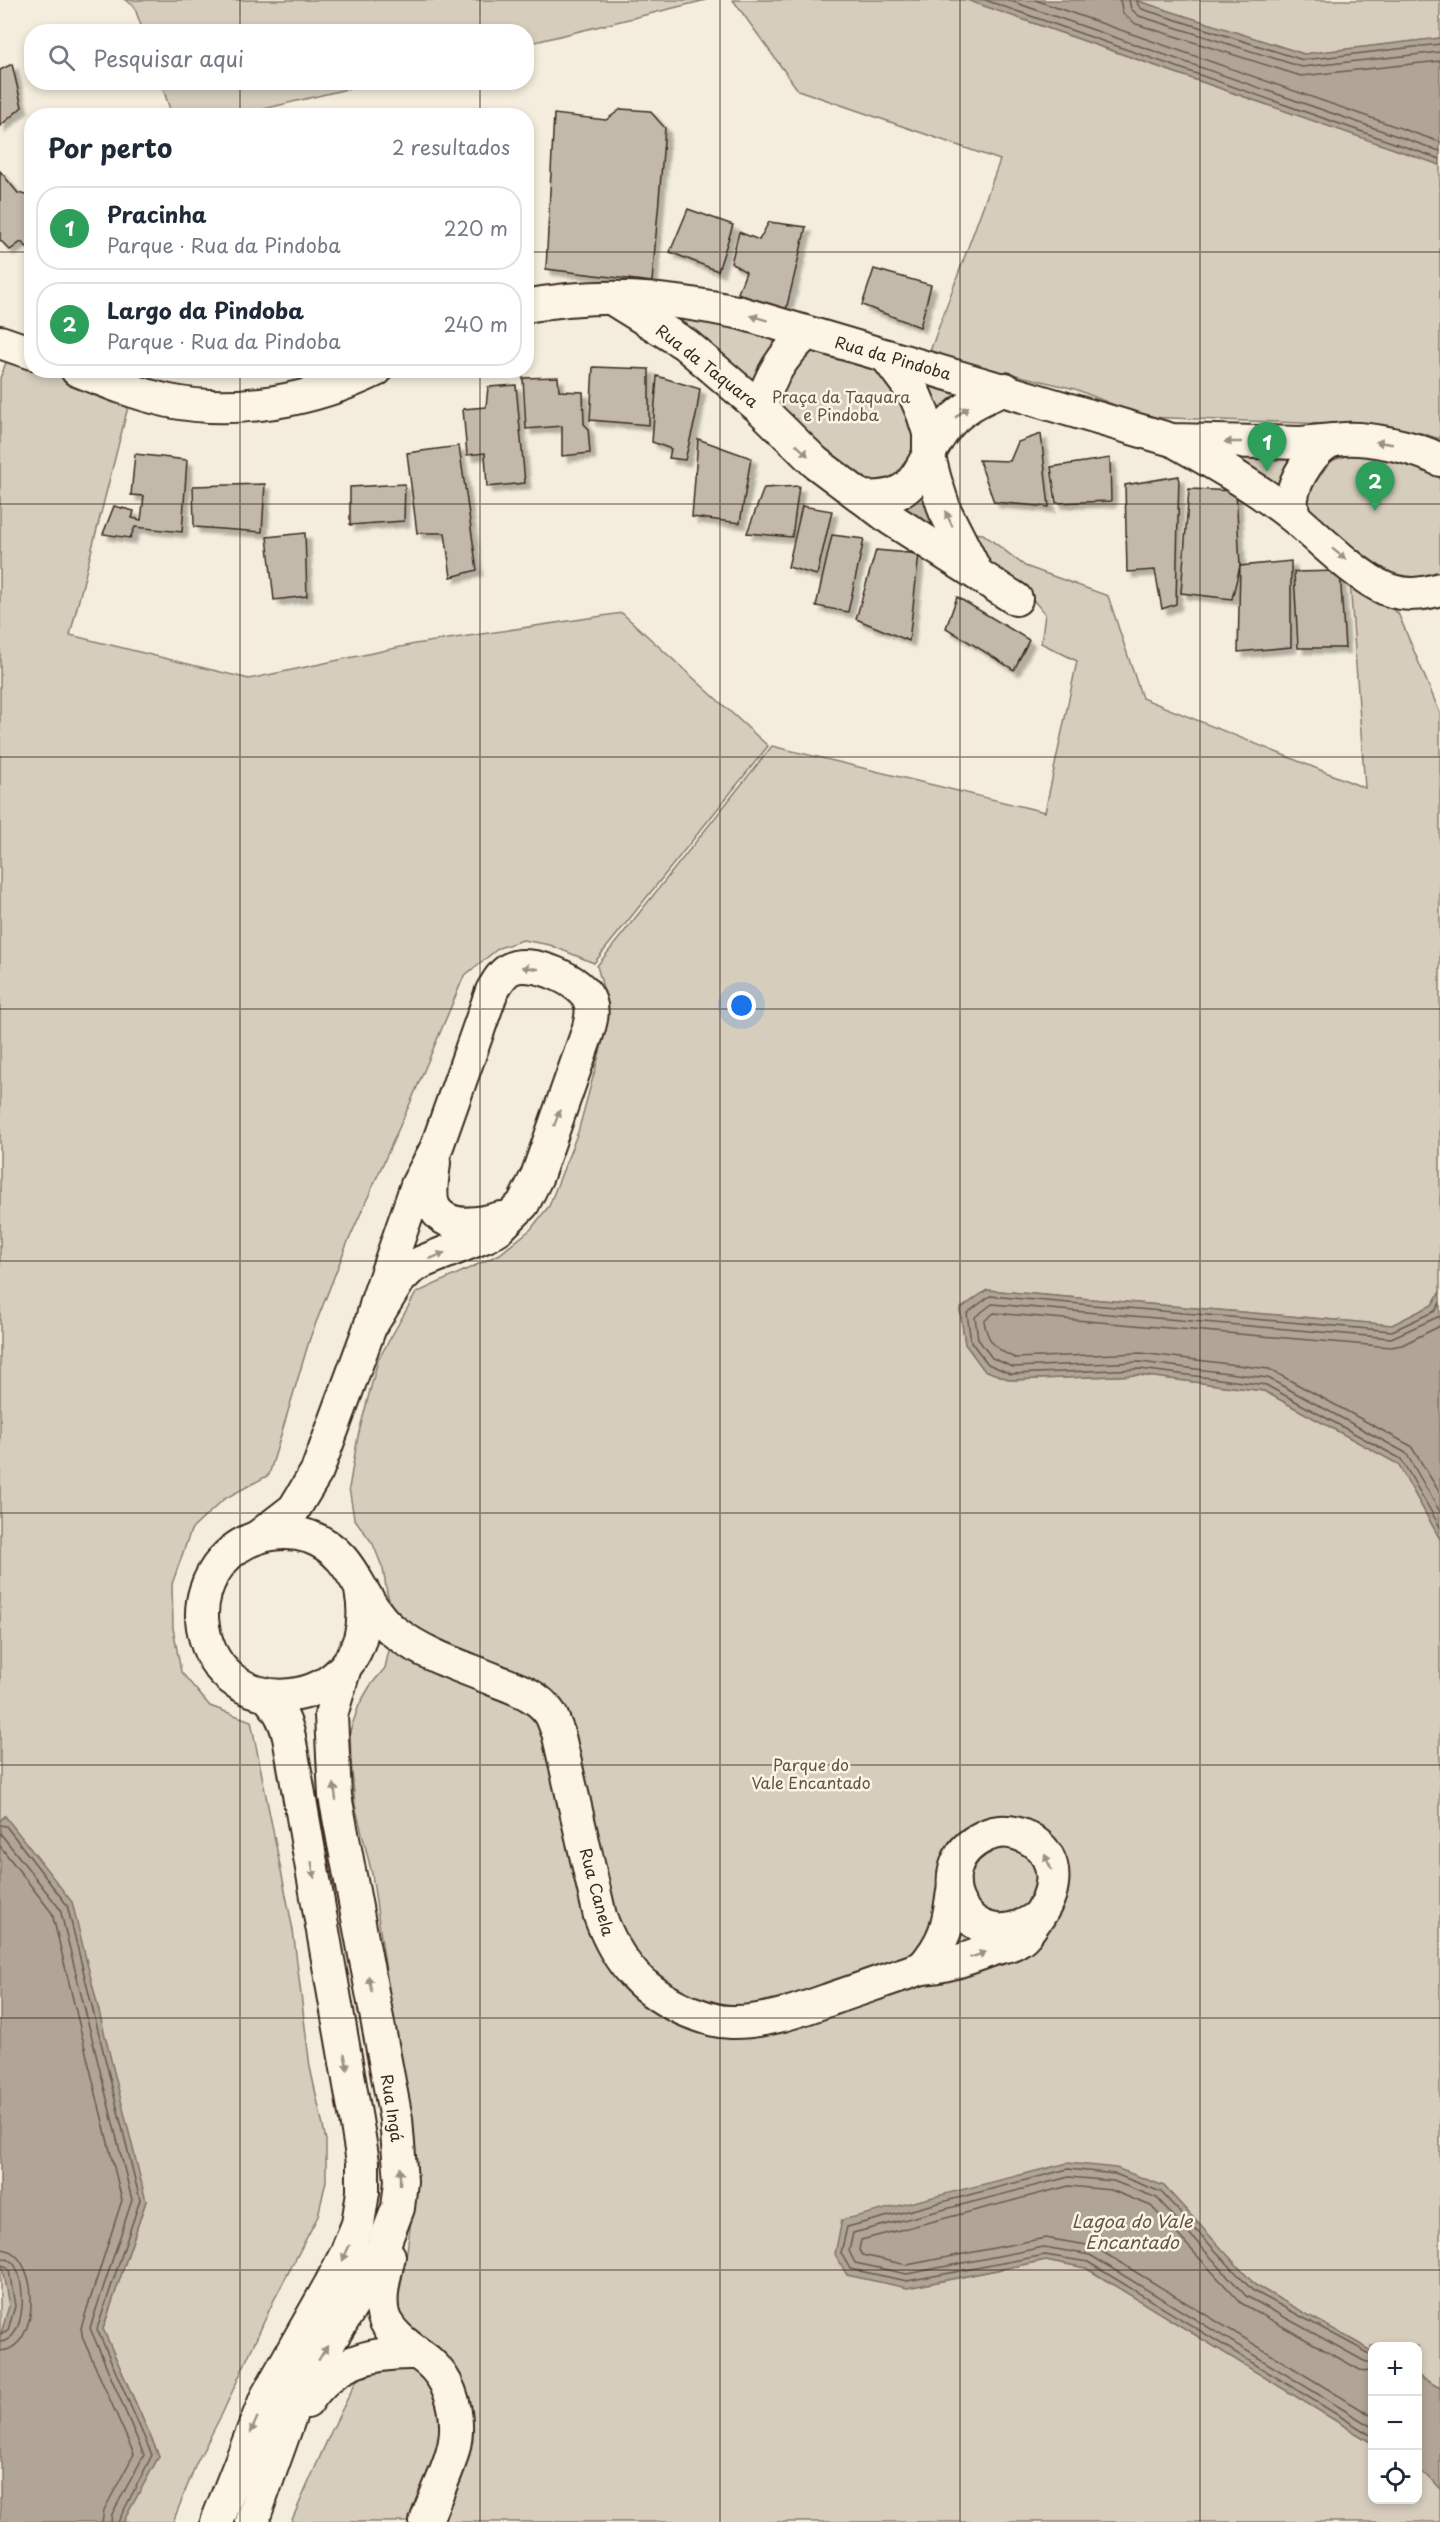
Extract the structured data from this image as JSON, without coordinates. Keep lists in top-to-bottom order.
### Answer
{
  "streets": {
    "street": [
      "Rua da Pindoba",
      "Rua da Taquara",
      "Rua Canela",
      "Rua Ingá"
    ]
  },
  "crossings": [
    ["Rua da Pindoba", "Rua da Taquara"],
    ["Rua Canela", "Rua Ingá"]
  ],
  "water": ["Lagoa do Vale Encantado"],
  "parks": ["Praça da Taquara e Pindoba", "Parque do Vale Encantado"],
  "page": {
    "search": "Pesquisar aqui",
    "heading": ["Por perto", "2 resultados"],
    "list": [
      {
        "mark": "1",
        "name": "Pracinha",
        "note": "Parque · Rua da Pindoba",
        "value": "220 m"
      },
      {
        "mark": "2",
        "name": "Largo da Pindoba",
        "note": "Parque · Rua da Pindoba",
        "value": "240 m"
      }
    ],
    "pins": ["1", "2"],
    "map_buttons": ["+", "−"]
  }
}
